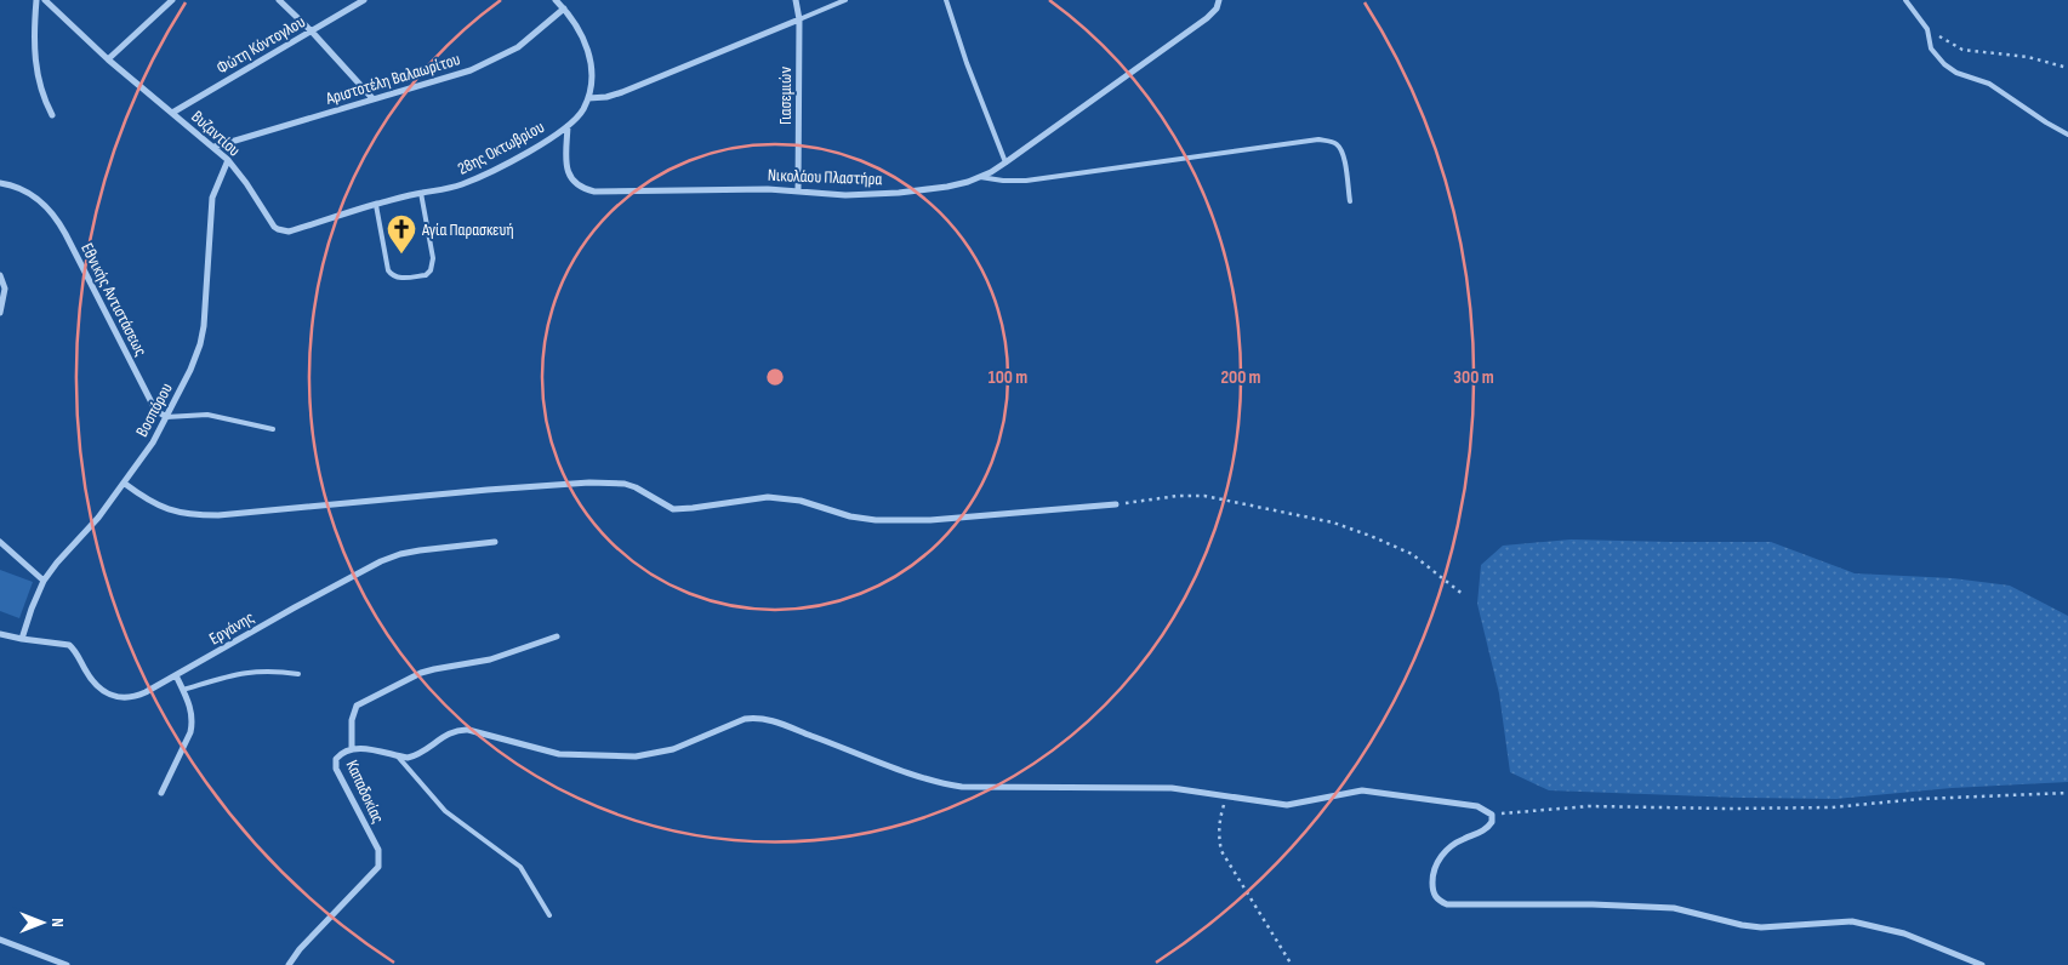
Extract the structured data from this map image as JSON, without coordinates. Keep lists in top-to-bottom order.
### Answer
{
  "streets": {
    "street": [
      "Φώτη Κόντογλου",
      "Αριστοτέλη Βαλαωρίτου",
      "Γιασεμιών",
      "Βυζαντίου",
      "28ης Οκτωβρίου",
      "Νικολάου Πλαστήρα",
      "Εθνικής Αντιστάσεως",
      "Βοσπόρου",
      "Εργάνης",
      "Καπαδοκίας"
    ]
  },
  "crossings": [
    ["Φώτη Κόντογλου", "Βυζαντίου"],
    ["Αριστοτέλη Βαλαωρίτου", "Βυζαντίου"],
    ["Γιασεμιών", "Νικολάου Πλαστήρα"],
    ["Βυζαντίου", "28ης Οκτωβρίου"],
    ["Βυζαντίου", "Βοσπόρου"],
    ["28ης Οκτωβρίου", "Νικολάου Πλαστήρα"],
    ["Εθνικής Αντιστάσεως", "Βοσπόρου"],
    ["Βοσπόρου", "Εργάνης"]
  ],
  "places": {
    "church": ["Αγία Παρασκευή"]
  },
  "north": "right",
  "rings": ["100 m", "200 m", "300 m"]
}
